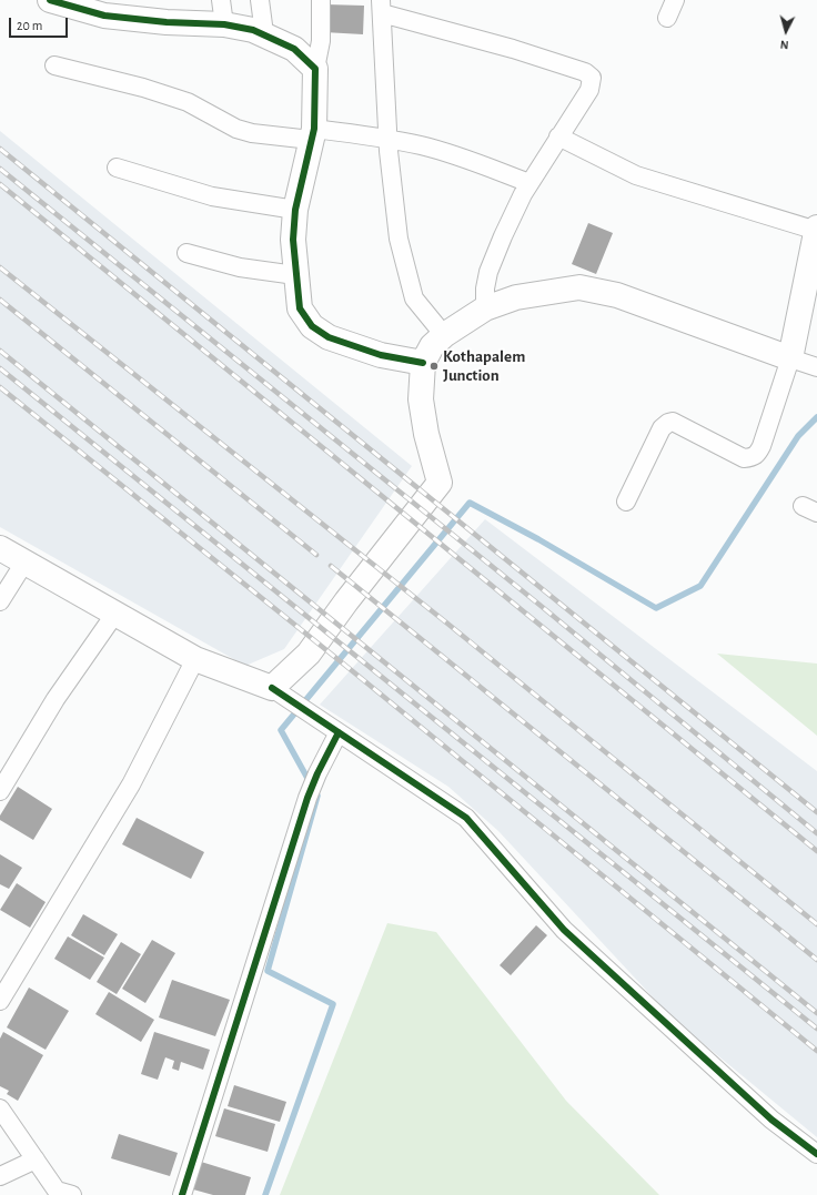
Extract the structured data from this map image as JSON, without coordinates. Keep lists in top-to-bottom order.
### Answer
{
  "places": ["Kothapalem Junction"],
  "scale_bar": "20 m",
  "north": "bottom"
}
